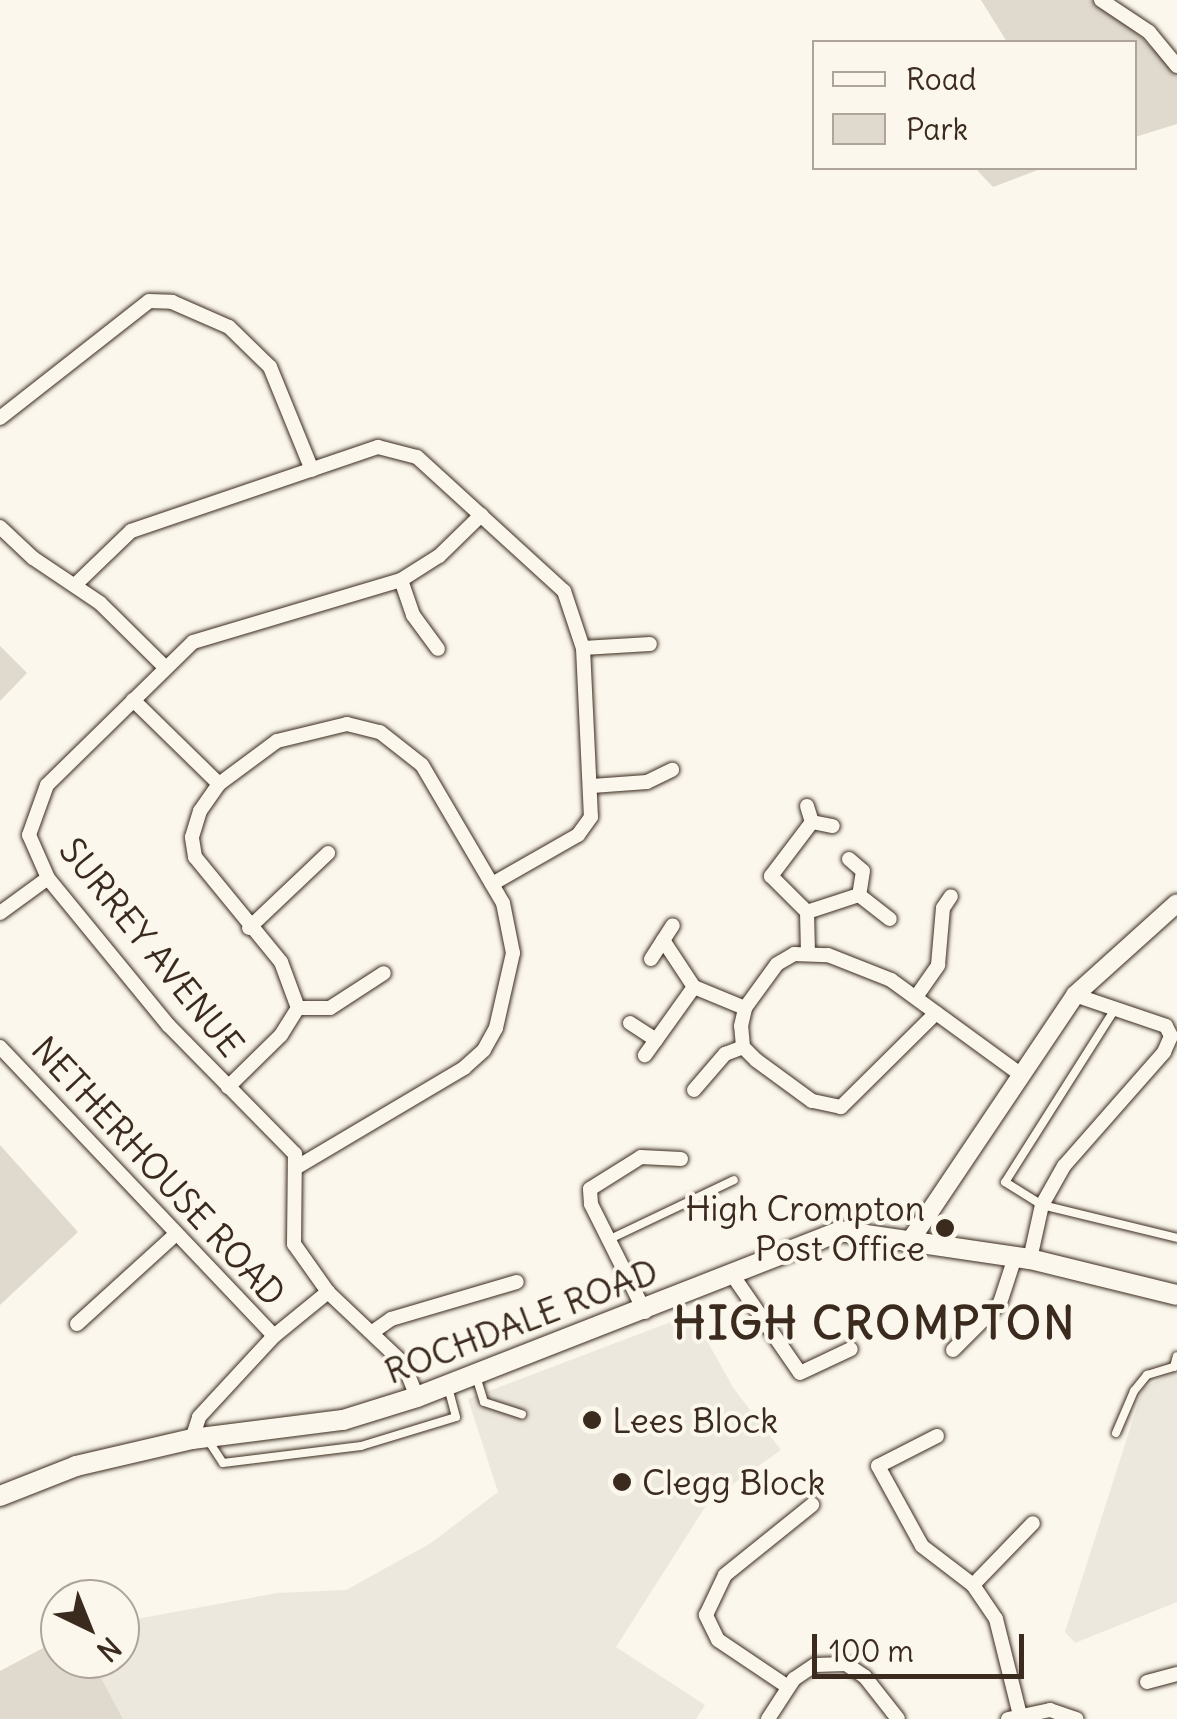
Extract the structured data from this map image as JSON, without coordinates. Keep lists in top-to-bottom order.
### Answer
{
  "streets": {
    "main road": ["ROCHDALE ROAD"],
    "street": ["SURREY AVENUE", "NETHERHOUSE ROAD"]
  },
  "districts": ["HIGH CROMPTON"],
  "places": ["High Crompton Post Office", "Lees Block", "Clegg Block"],
  "legend": ["Road", "Park"],
  "scale_bar": "100 m",
  "north": "bottom right"
}
